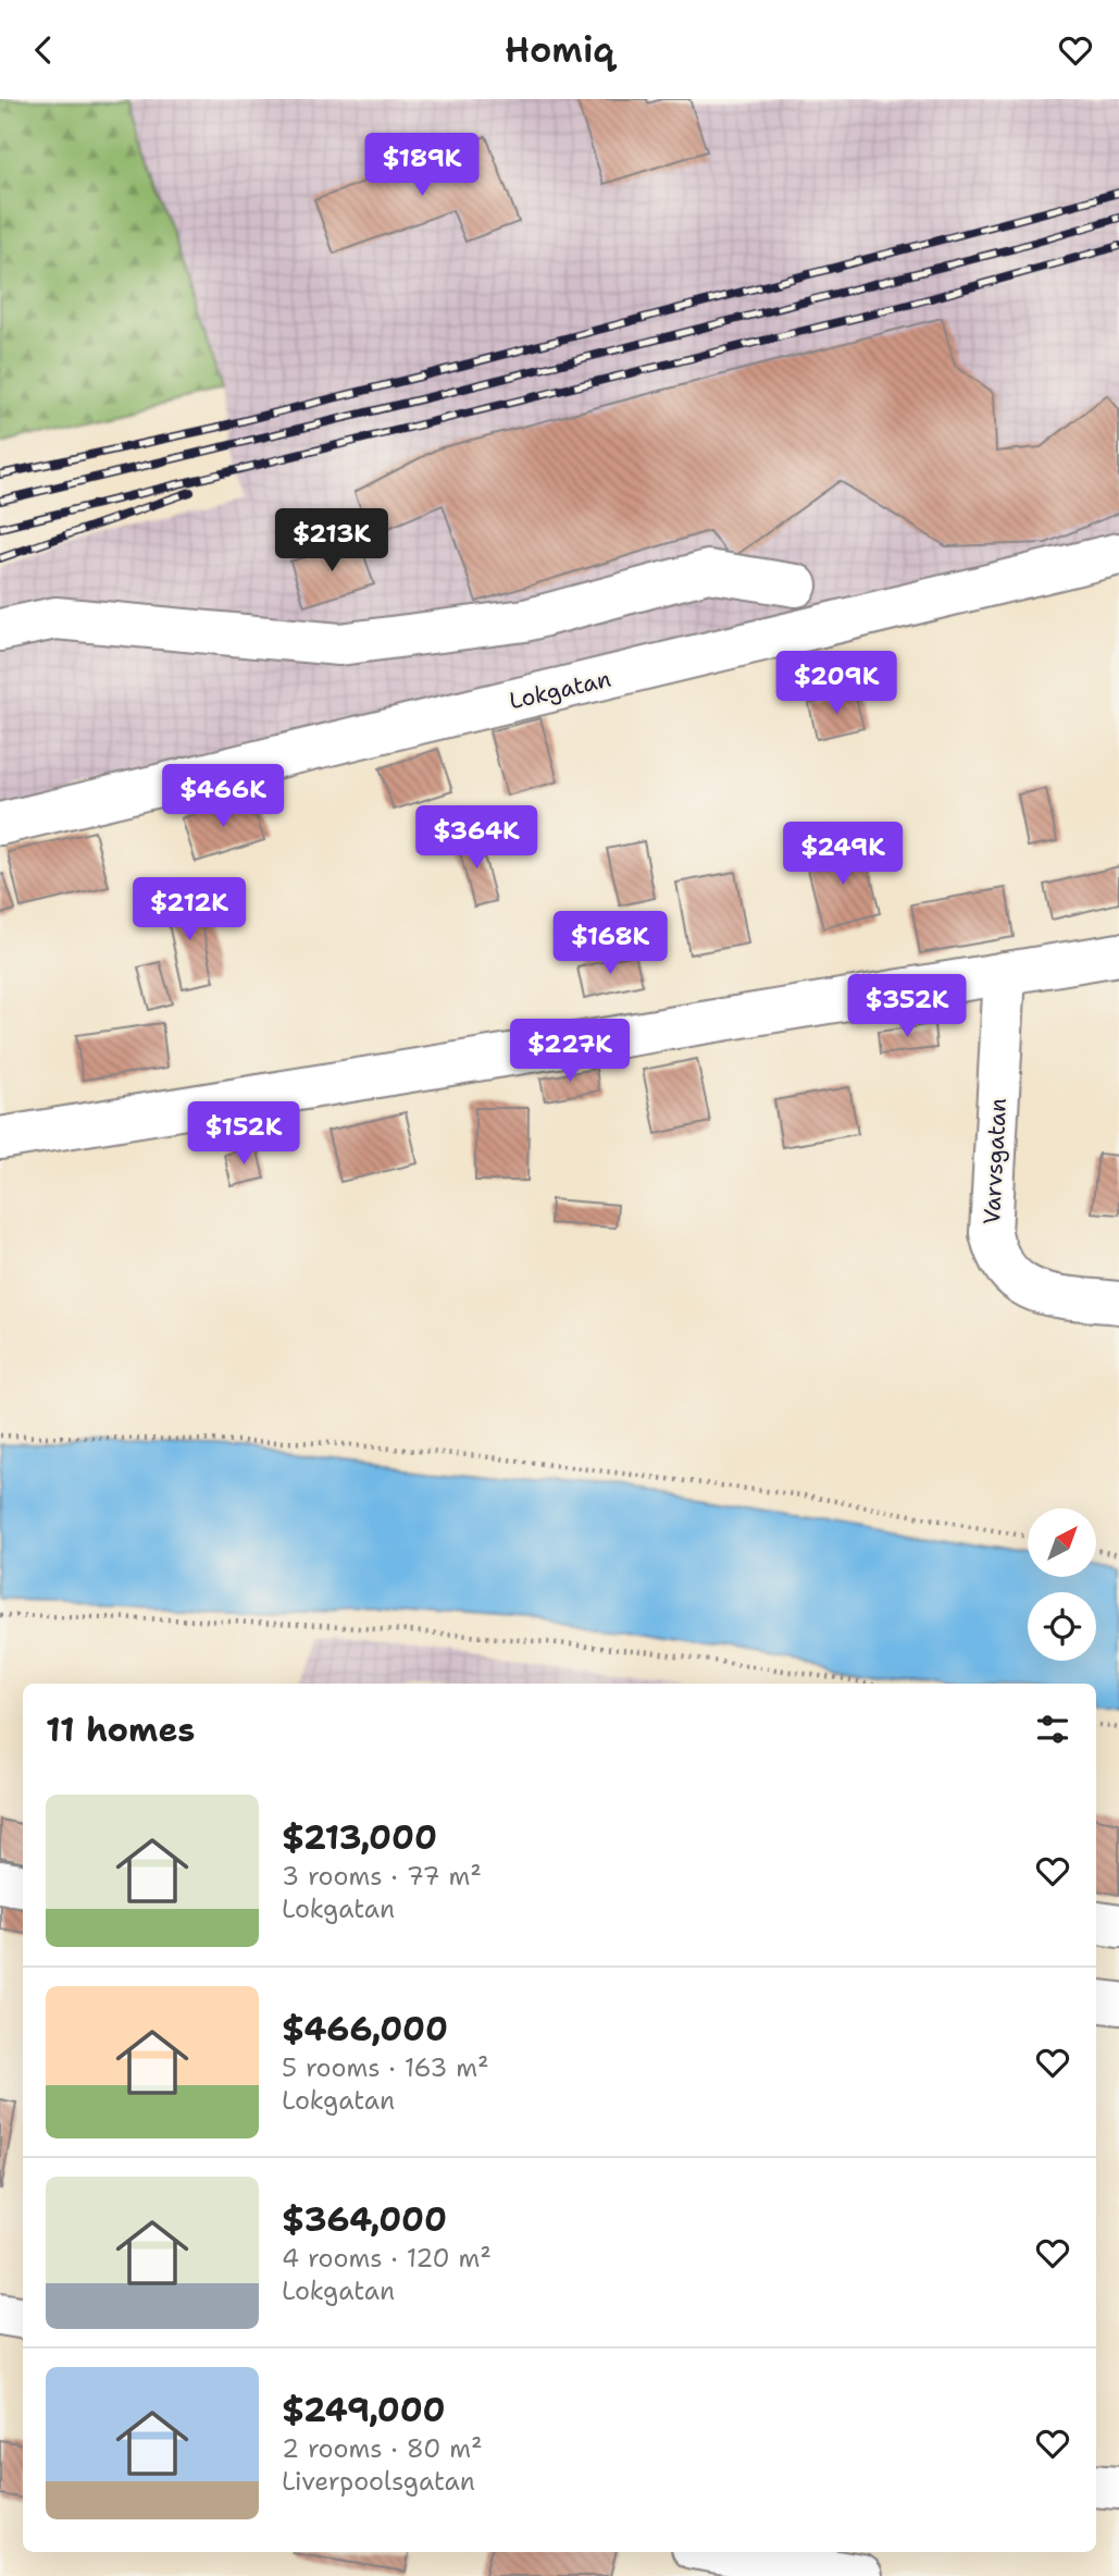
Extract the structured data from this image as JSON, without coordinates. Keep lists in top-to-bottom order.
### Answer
{
  "streets": {
    "street": ["Lokgatan", "Varvsgatan"]
  },
  "north": "top right",
  "page": {
    "header": "Homiq",
    "price": [
      "$189K",
      "$213K",
      "$209K",
      "$466K",
      "$364K",
      "$249K",
      "$212K",
      "$168K",
      "$352K",
      "$227K",
      "$152K"
    ],
    "heading": "11 homes",
    "list": [
      {
        "name": "$213,000",
        "note": "3 rooms · 77 m² · Lokgatan"
      },
      {
        "name": "$466,000",
        "note": "5 rooms · 163 m² · Lokgatan"
      },
      {
        "name": "$364,000",
        "note": "4 rooms · 120 m² · Lokgatan"
      },
      {
        "name": "$249,000",
        "note": "2 rooms · 80 m² · Liverpoolsgatan"
      }
    ]
  }
}
